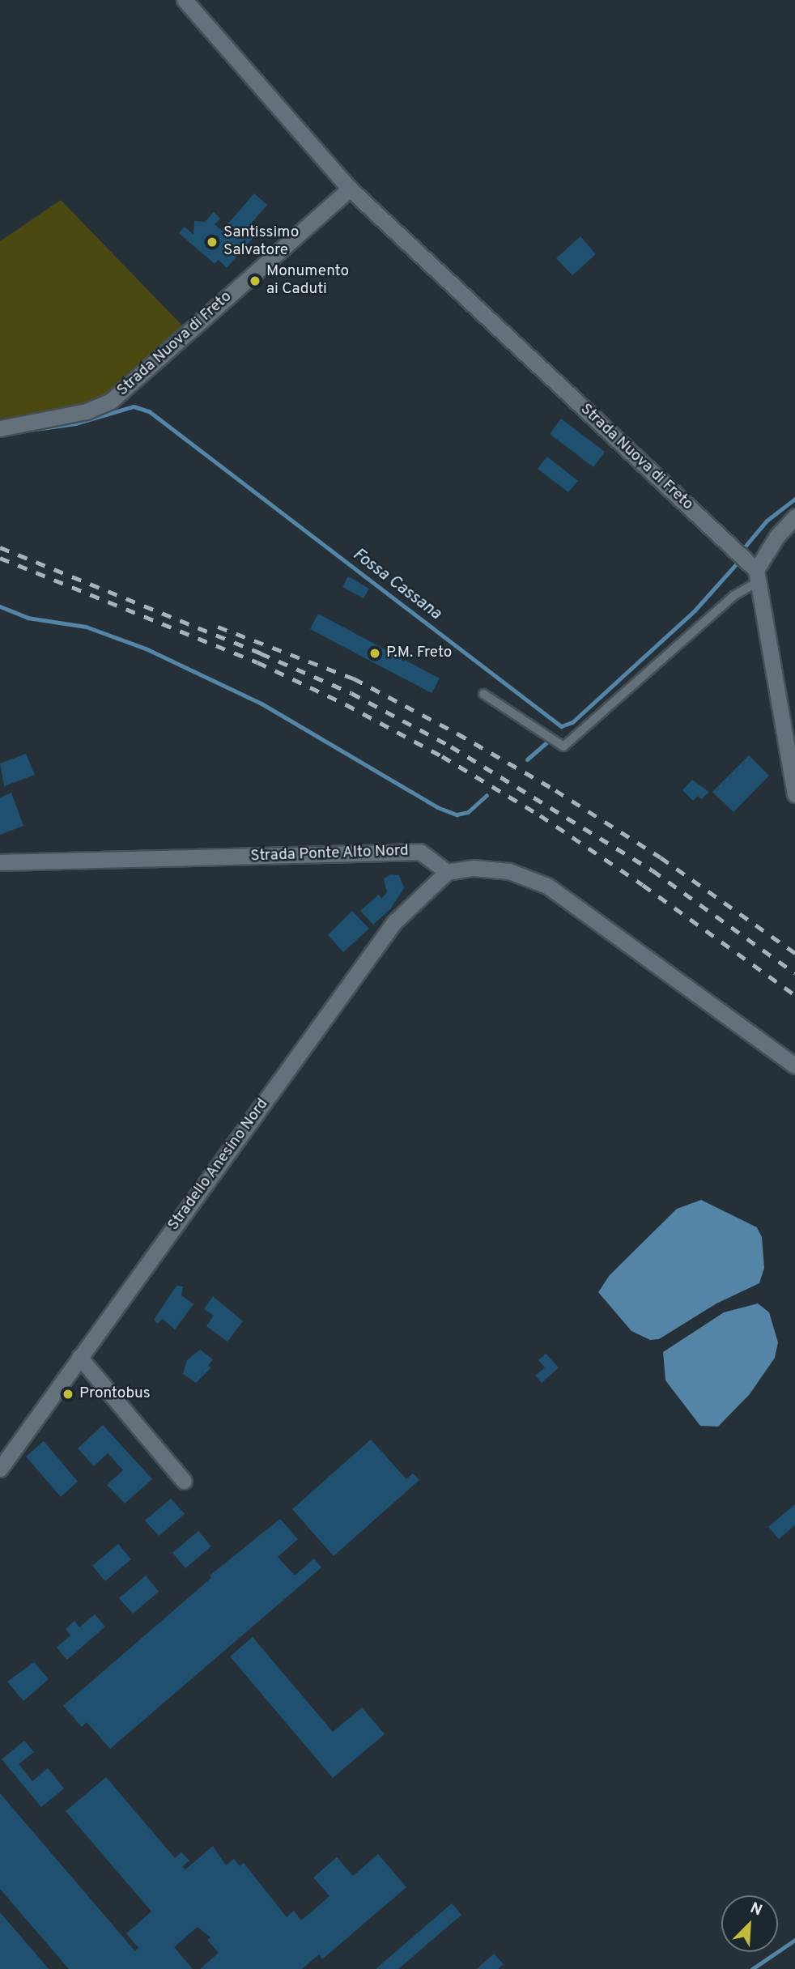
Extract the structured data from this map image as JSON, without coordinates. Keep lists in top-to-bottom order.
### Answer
{
  "streets": {
    "street": ["Strada Nuova di Freto", "Strada Ponte Alto Nord", "Stradello Anesino Nord"]
  },
  "crossings": [
    ["Strada Ponte Alto Nord", "Stradello Anesino Nord"]
  ],
  "water": ["Fossa Cassana"],
  "places": [
    "Santissimo Salvatore",
    "Monumento ai Caduti",
    "P.M. Freto",
    "Prontobus"
  ],
  "north": "top right"
}
